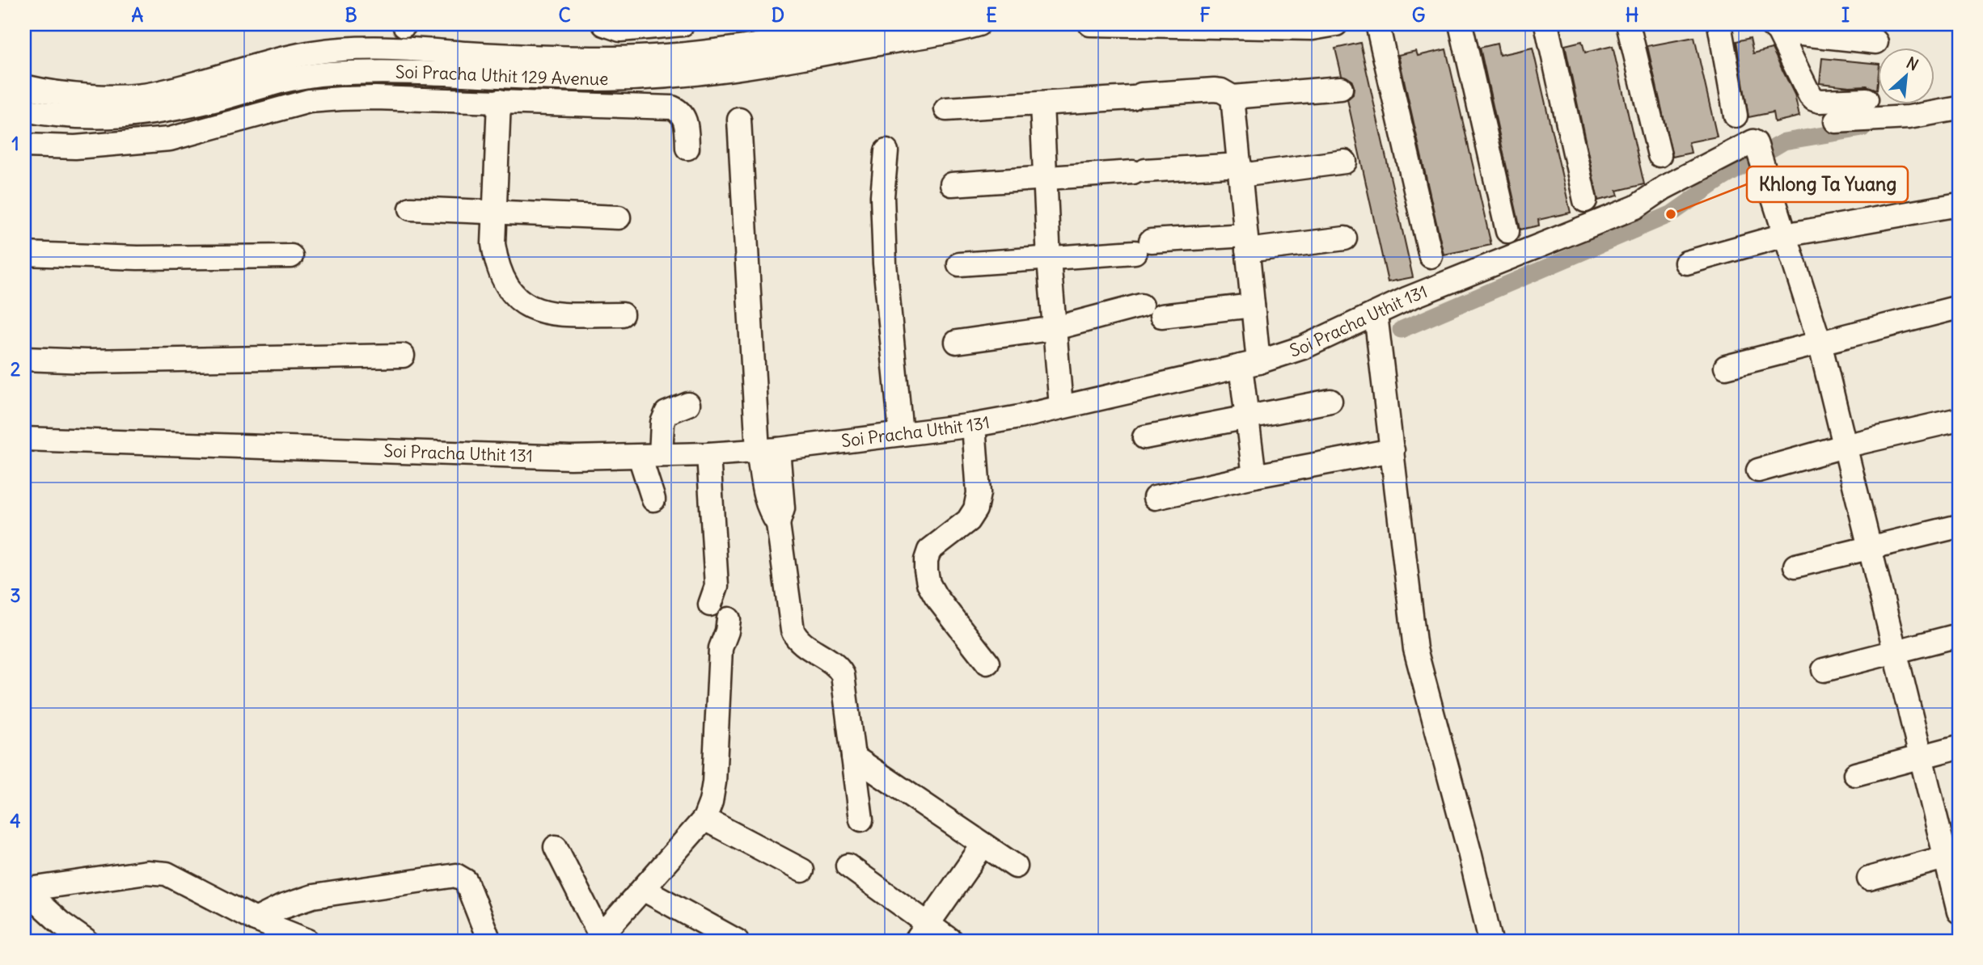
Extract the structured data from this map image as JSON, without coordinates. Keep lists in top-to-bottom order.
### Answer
{
  "streets": {
    "street": ["Soi Pracha Uthit 129 Avenue", "Soi Pracha Uthit 131"]
  },
  "places": ["Khlong Ta Yuang"],
  "north": "top right",
  "grid": {
    "columns": [
      "A",
      "B",
      "C",
      "D",
      "E",
      "F",
      "G",
      "H",
      "I"
    ],
    "rows": [
      "1",
      "2",
      "3",
      "4"
    ]
  }
}
